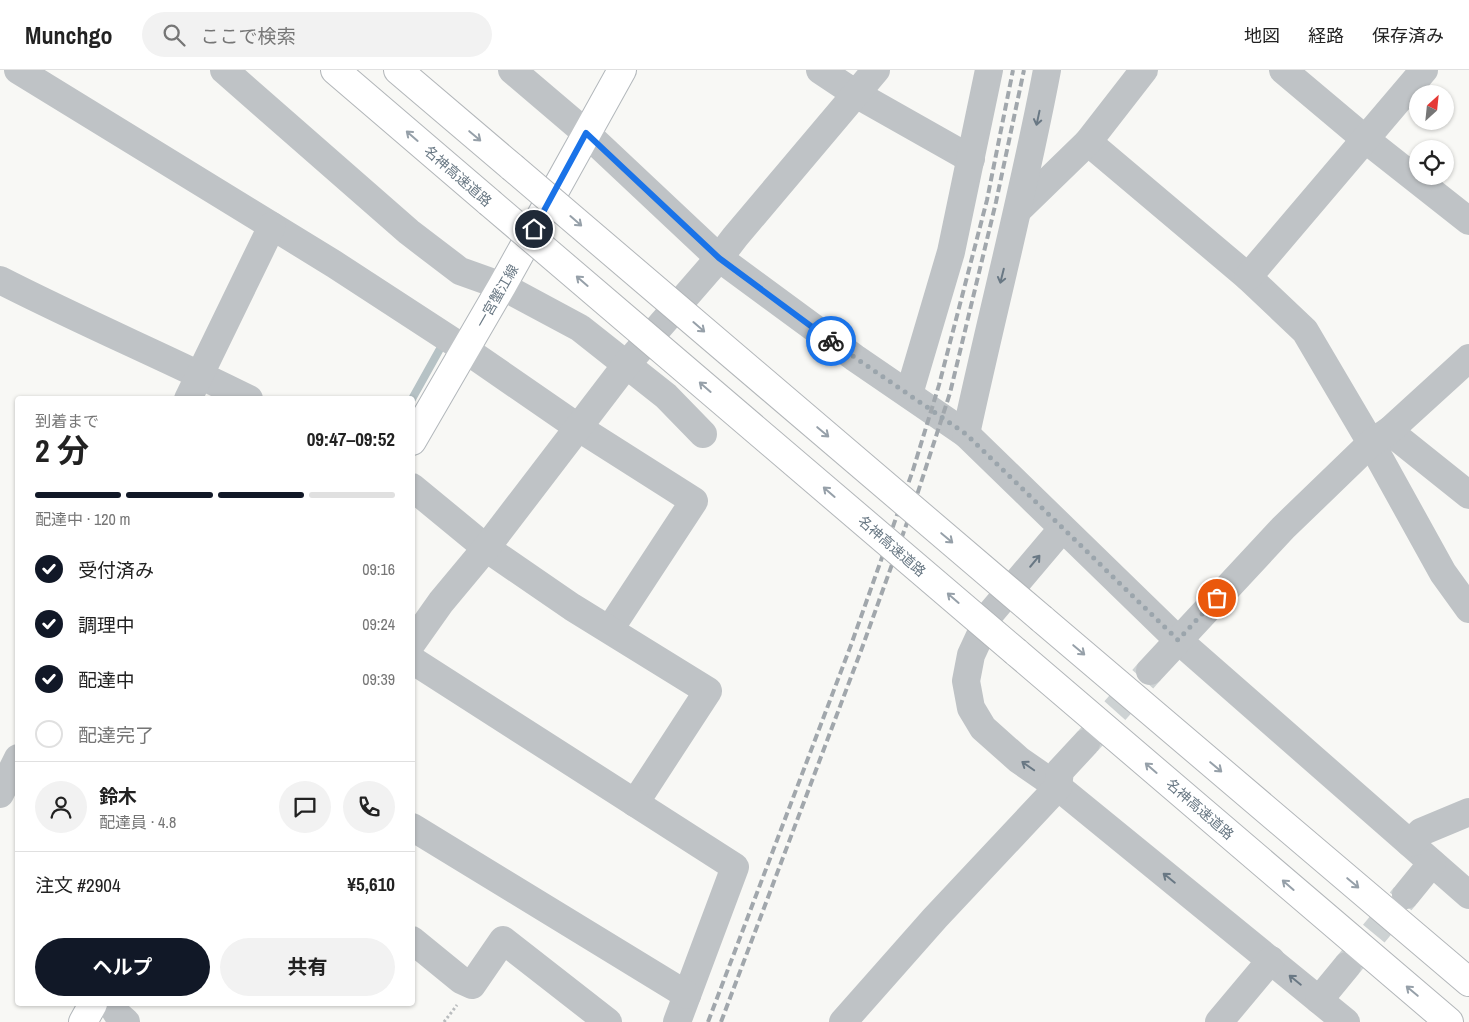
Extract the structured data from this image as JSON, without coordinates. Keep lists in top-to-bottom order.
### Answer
{
  "streets": {
    "main road": ["名神高速道路", "一宮蟹江線"]
  },
  "north": "top right",
  "page": {
    "header": "Munchgo",
    "search": "ここで検索",
    "nav": ["地図", "経路", "保存済み"],
    "heading": ["2 分", "到着まで", "09:47–09:52"],
    "panel": [
      "鈴木",
      "配達員 · 4.8",
      "注文 #2904",
      "¥5,610"
    ],
    "bar": "配達中 · 120 m",
    "list": [
      ["受付済み", "09:16"],
      ["調理中", "09:24"],
      ["配達中", "09:39"],
      "配達完了"
    ],
    "buttons": ["ヘルプ", "共有"]
  }
}
